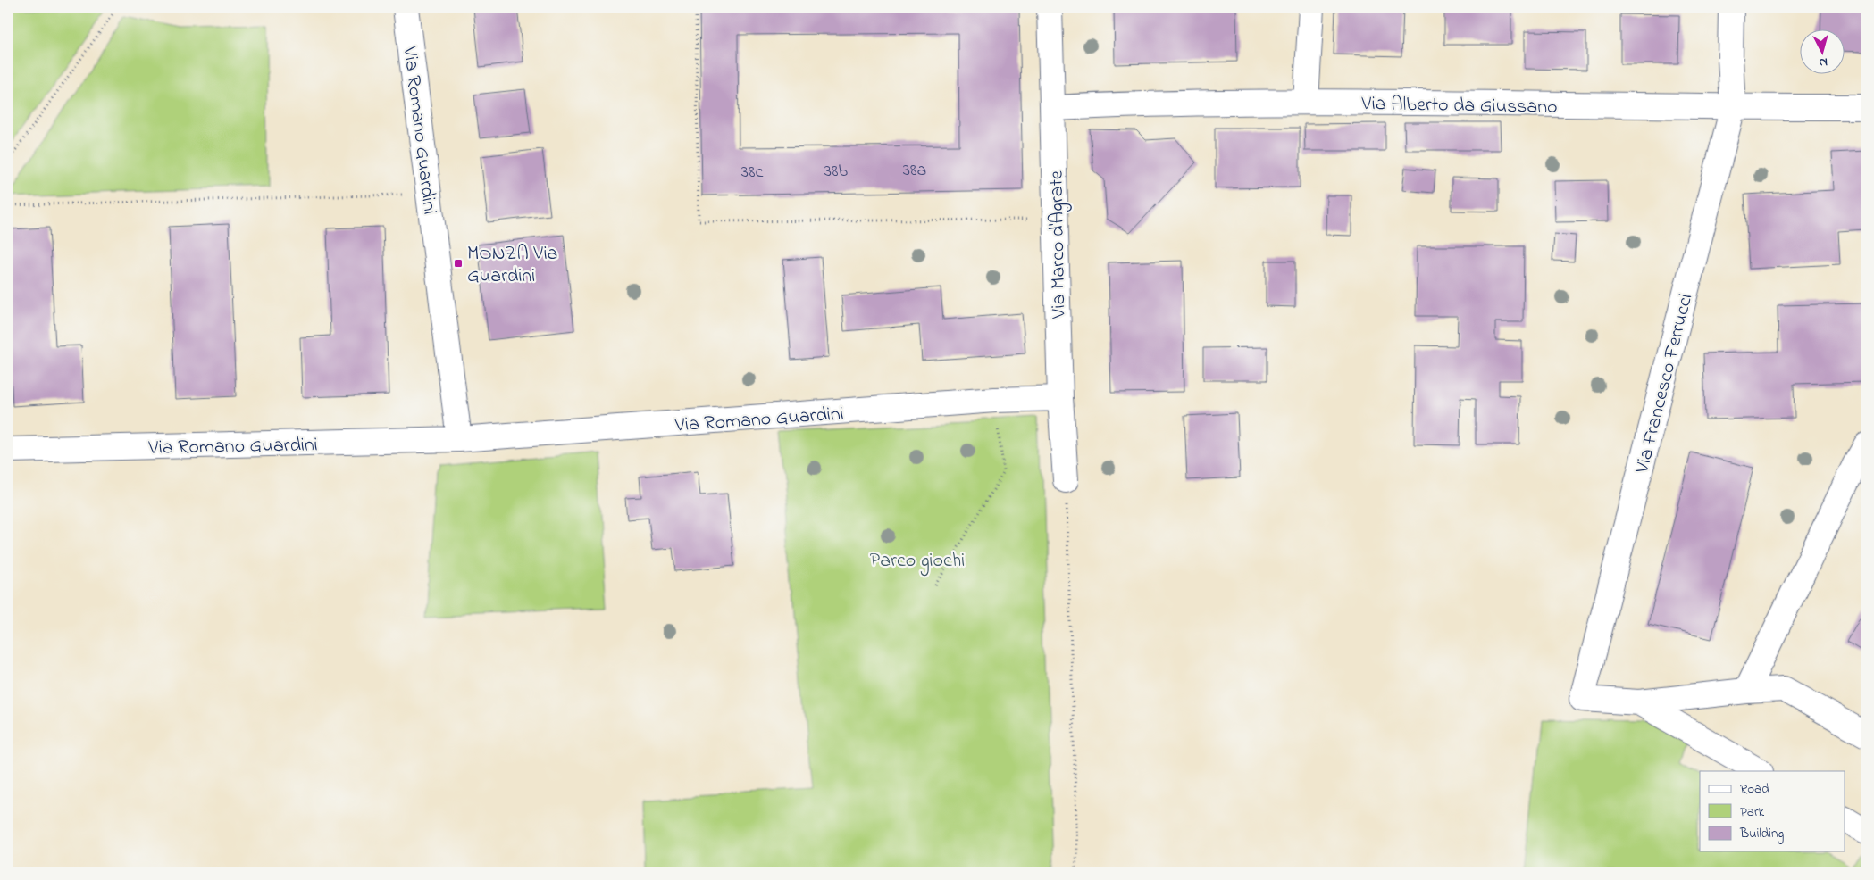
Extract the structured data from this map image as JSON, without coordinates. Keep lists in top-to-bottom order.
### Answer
{
  "streets": {
    "street": [
      "Via Alberto da Giussano",
      "Via Romano Guardini",
      "Via Marco d'Agrate",
      "Via Francesco Ferrucci"
    ]
  },
  "crossings": [
    ["Via Alberto da Giussano", "Via Marco d'Agrate"],
    ["Via Alberto da Giussano", "Via Francesco Ferrucci"],
    ["Via Romano Guardini", "Via Marco d'Agrate"]
  ],
  "parks": ["Parco giochi"],
  "places": {
    "transit": ["MONZA Via Guardini"]
  },
  "house_numbers": ["38a", "38b", "38c"],
  "legend": ["Road", "Park", "Building"],
  "north": "bottom"
}
